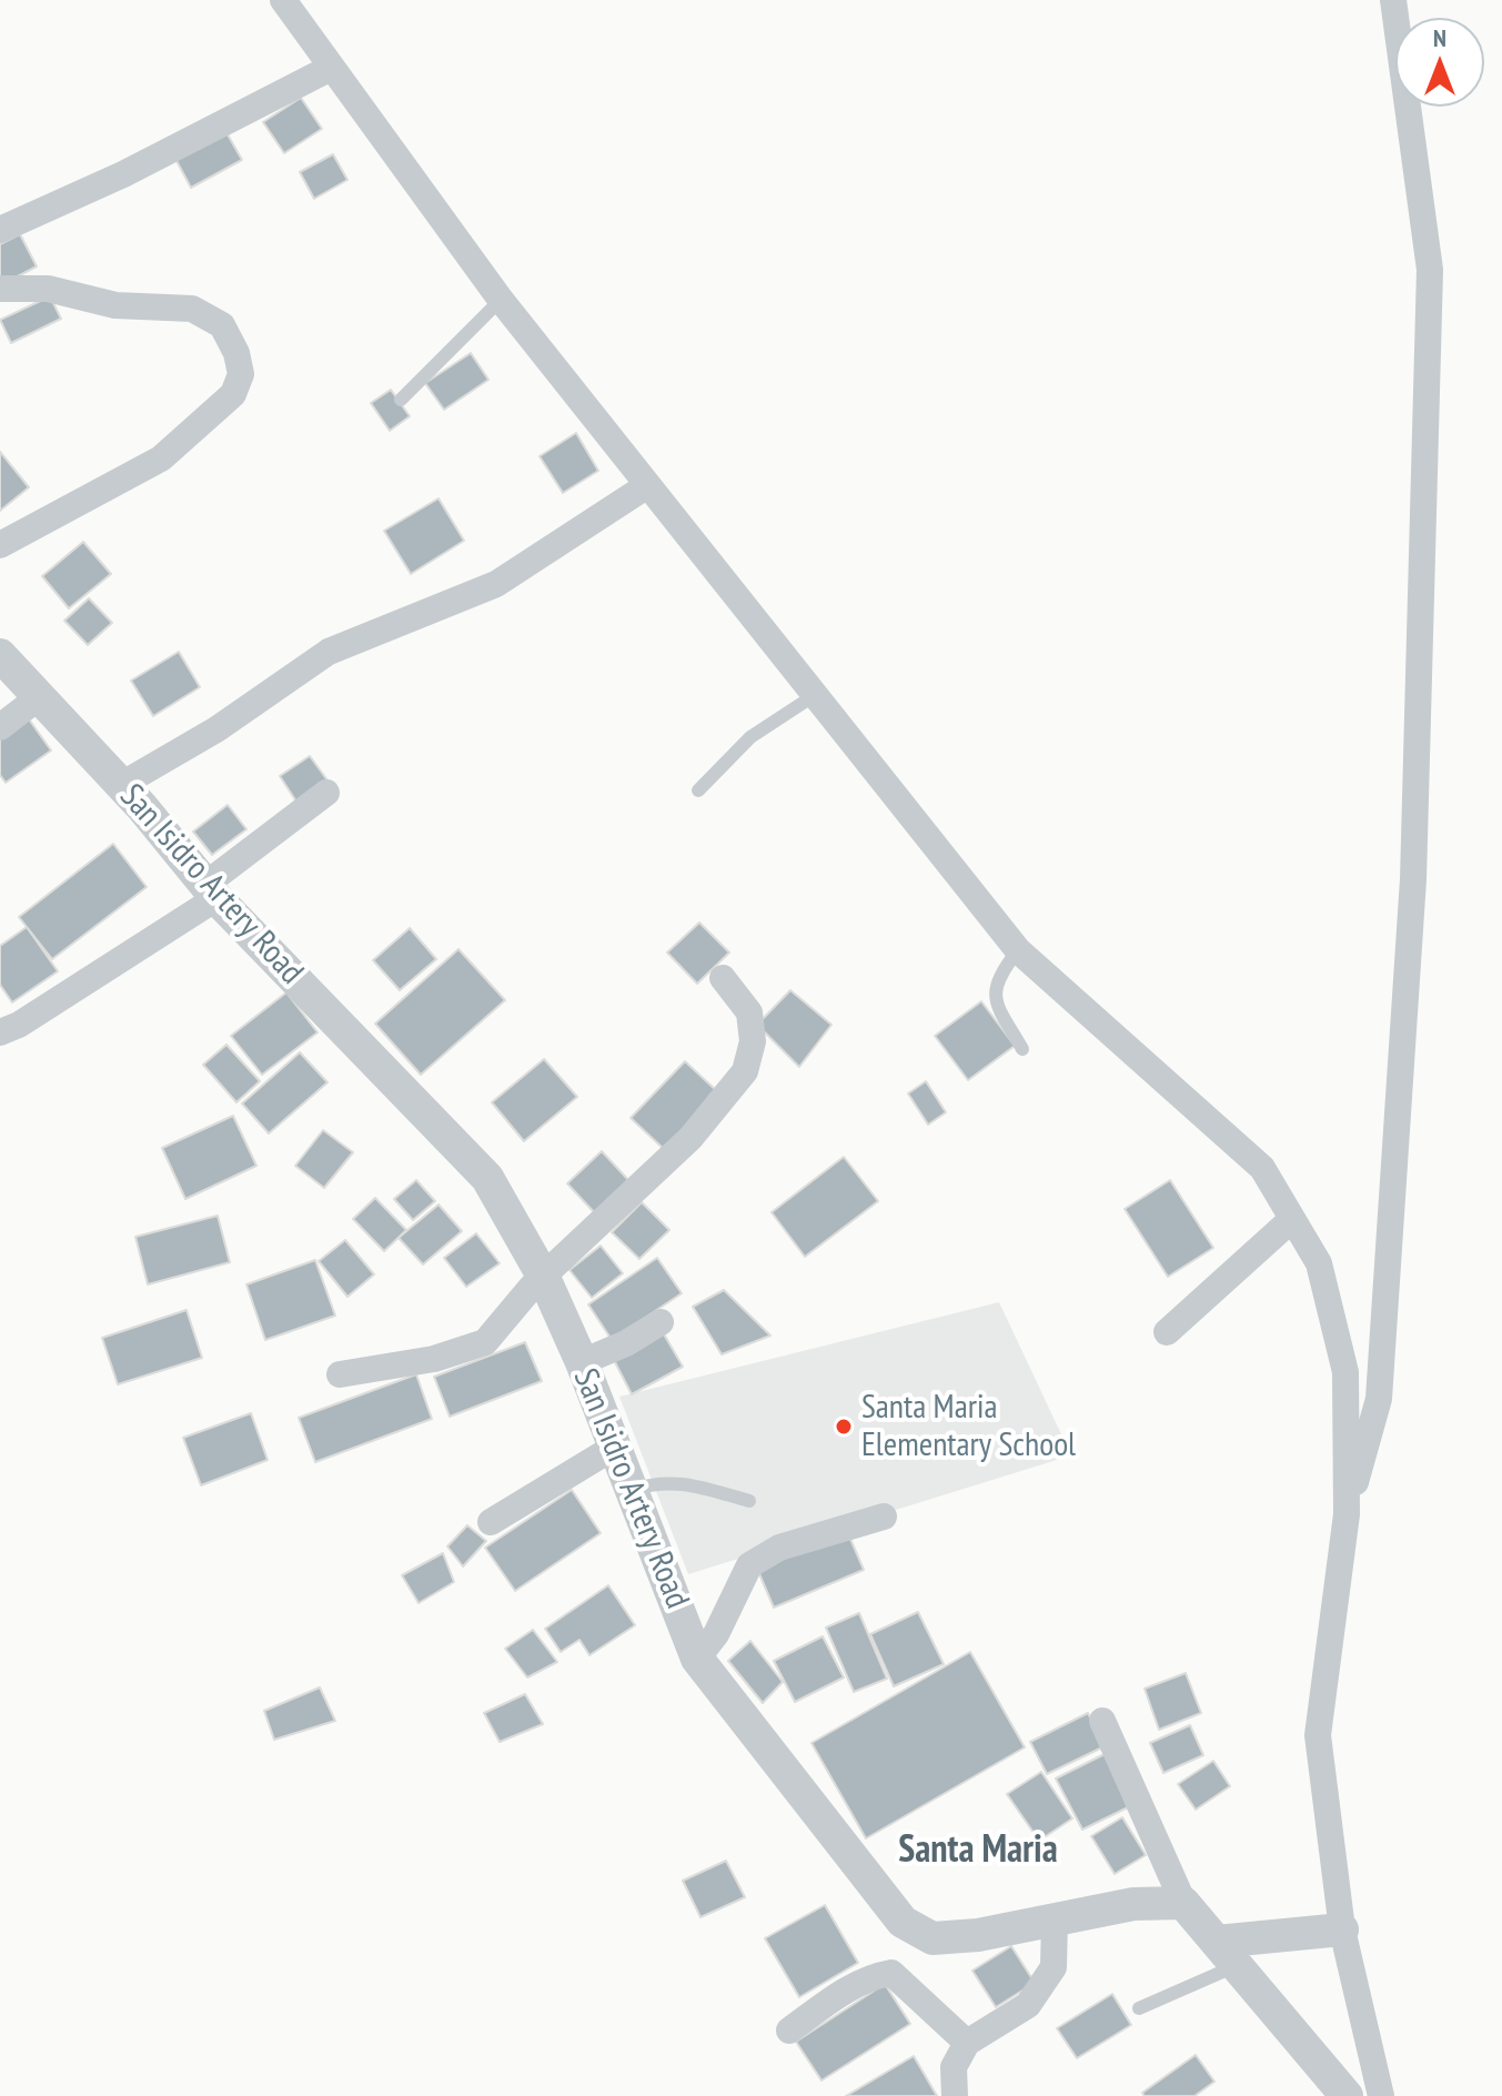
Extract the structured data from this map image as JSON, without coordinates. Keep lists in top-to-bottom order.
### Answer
{
  "streets": {
    "street": ["San Isidro Artery Road"]
  },
  "districts": ["Santa Maria"],
  "places": ["Santa Maria Elementary School"],
  "north": "top"
}
